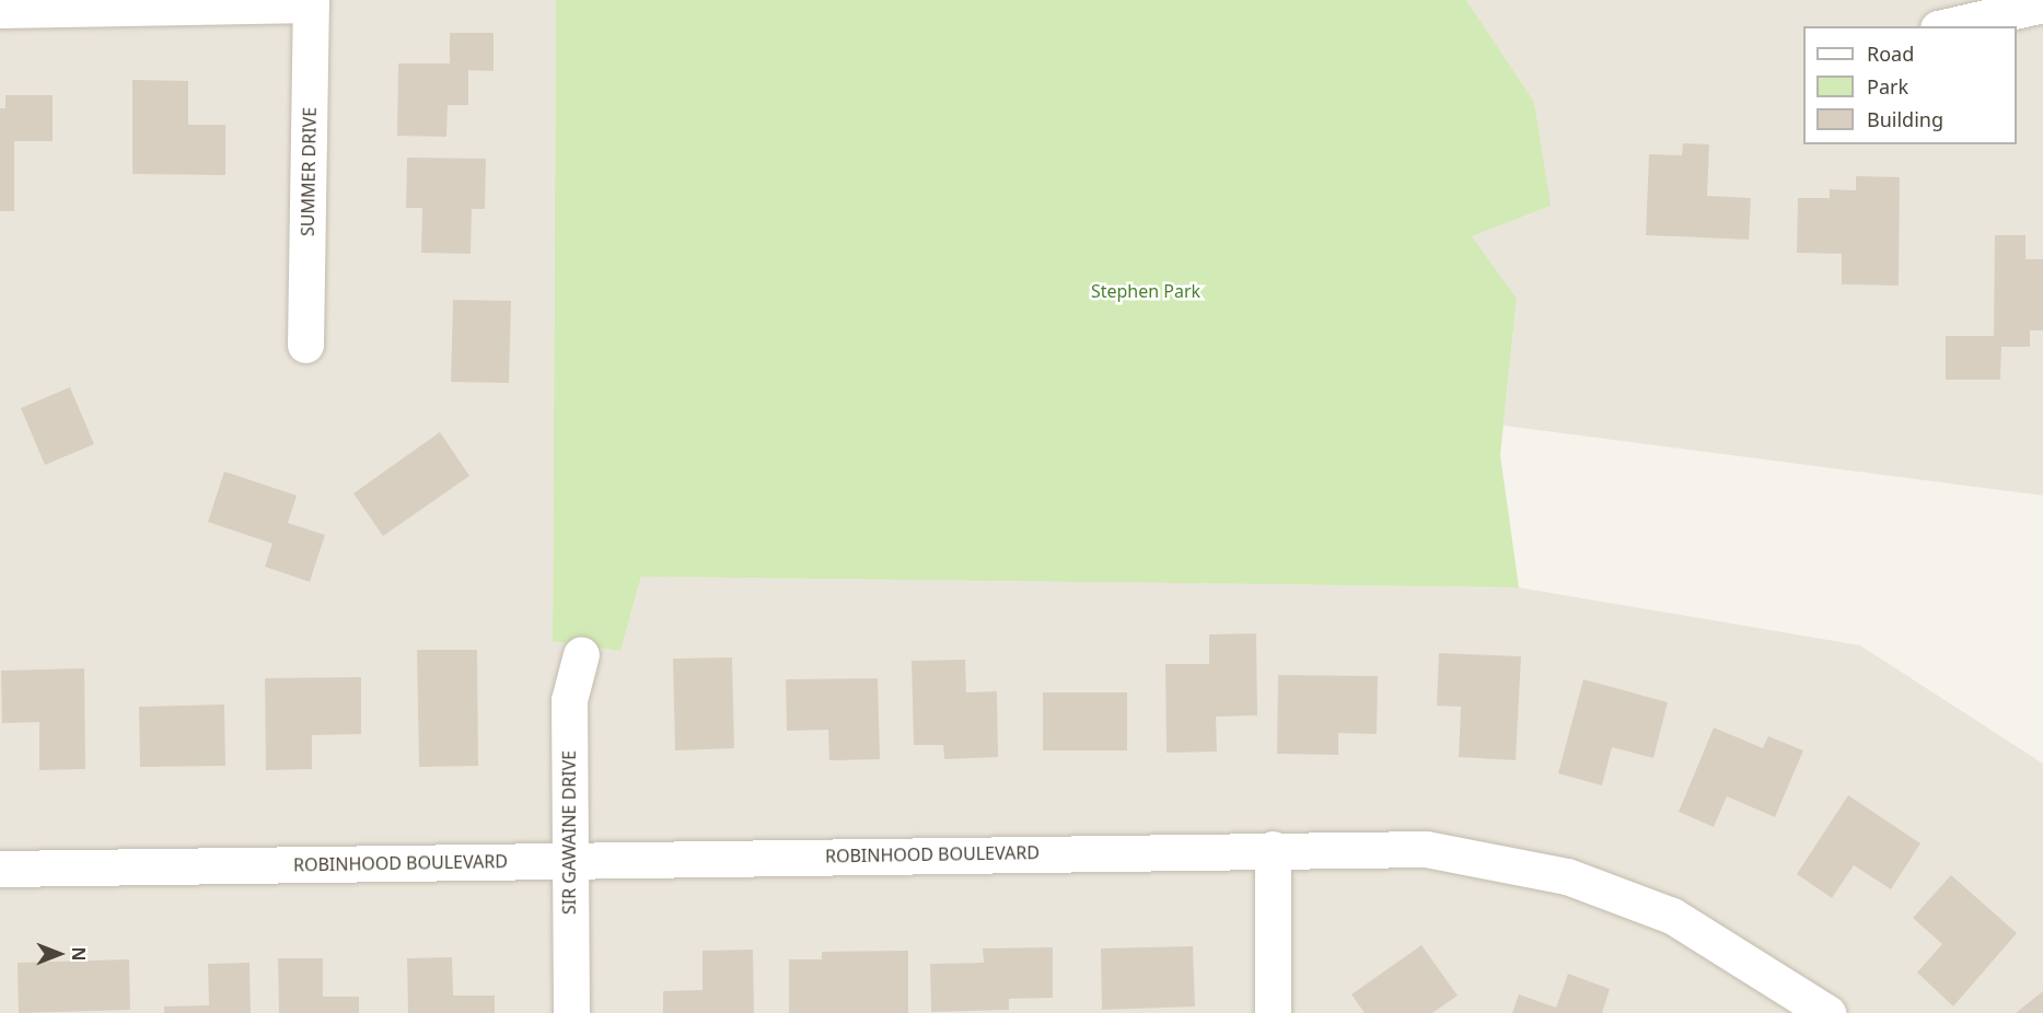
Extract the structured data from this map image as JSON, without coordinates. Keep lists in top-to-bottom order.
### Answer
{
  "streets": {
    "street": ["SUMMER DRIVE", "SIR GAWAINE DRIVE", "ROBINHOOD BOULEVARD"]
  },
  "crossings": [
    ["SIR GAWAINE DRIVE", "ROBINHOOD BOULEVARD"]
  ],
  "parks": ["Stephen Park"],
  "legend": ["Road", "Park", "Building"],
  "north": "right"
}
